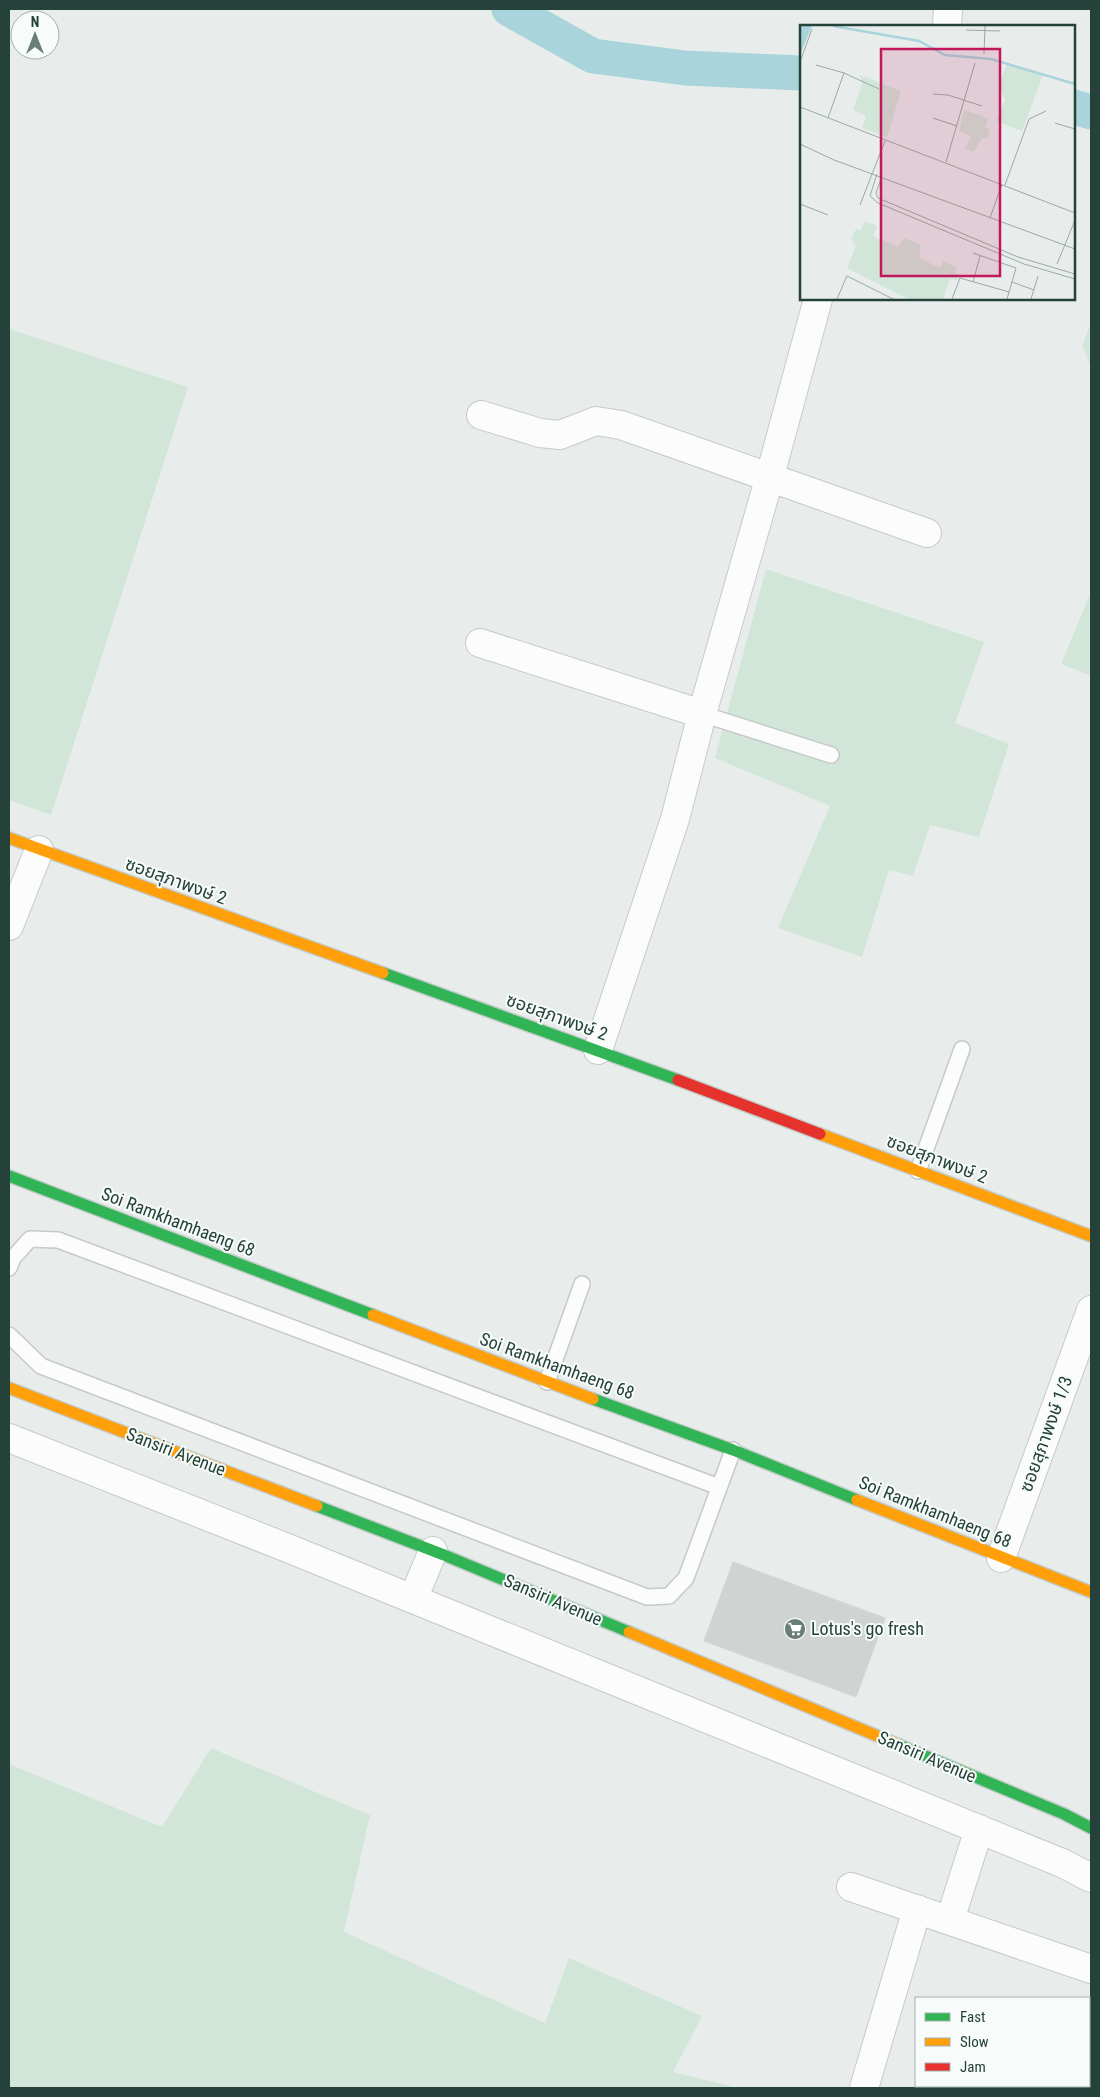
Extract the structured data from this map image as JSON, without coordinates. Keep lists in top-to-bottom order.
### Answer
{
  "streets": {
    "street": [
      "ซอยสุภาพงษ์ 2",
      "Soi Ramkhamhaeng 68",
      "ซอยสุภาพงษ์ 1/3",
      "Sansiri Avenue"
    ]
  },
  "crossings": [
    ["Soi Ramkhamhaeng 68", "ซอยสุภาพงษ์ 1/3"]
  ],
  "places": {
    "supermarket": ["Lotus's go fresh"]
  },
  "legend": ["Fast", "Slow", "Jam"],
  "north": "top"
}
